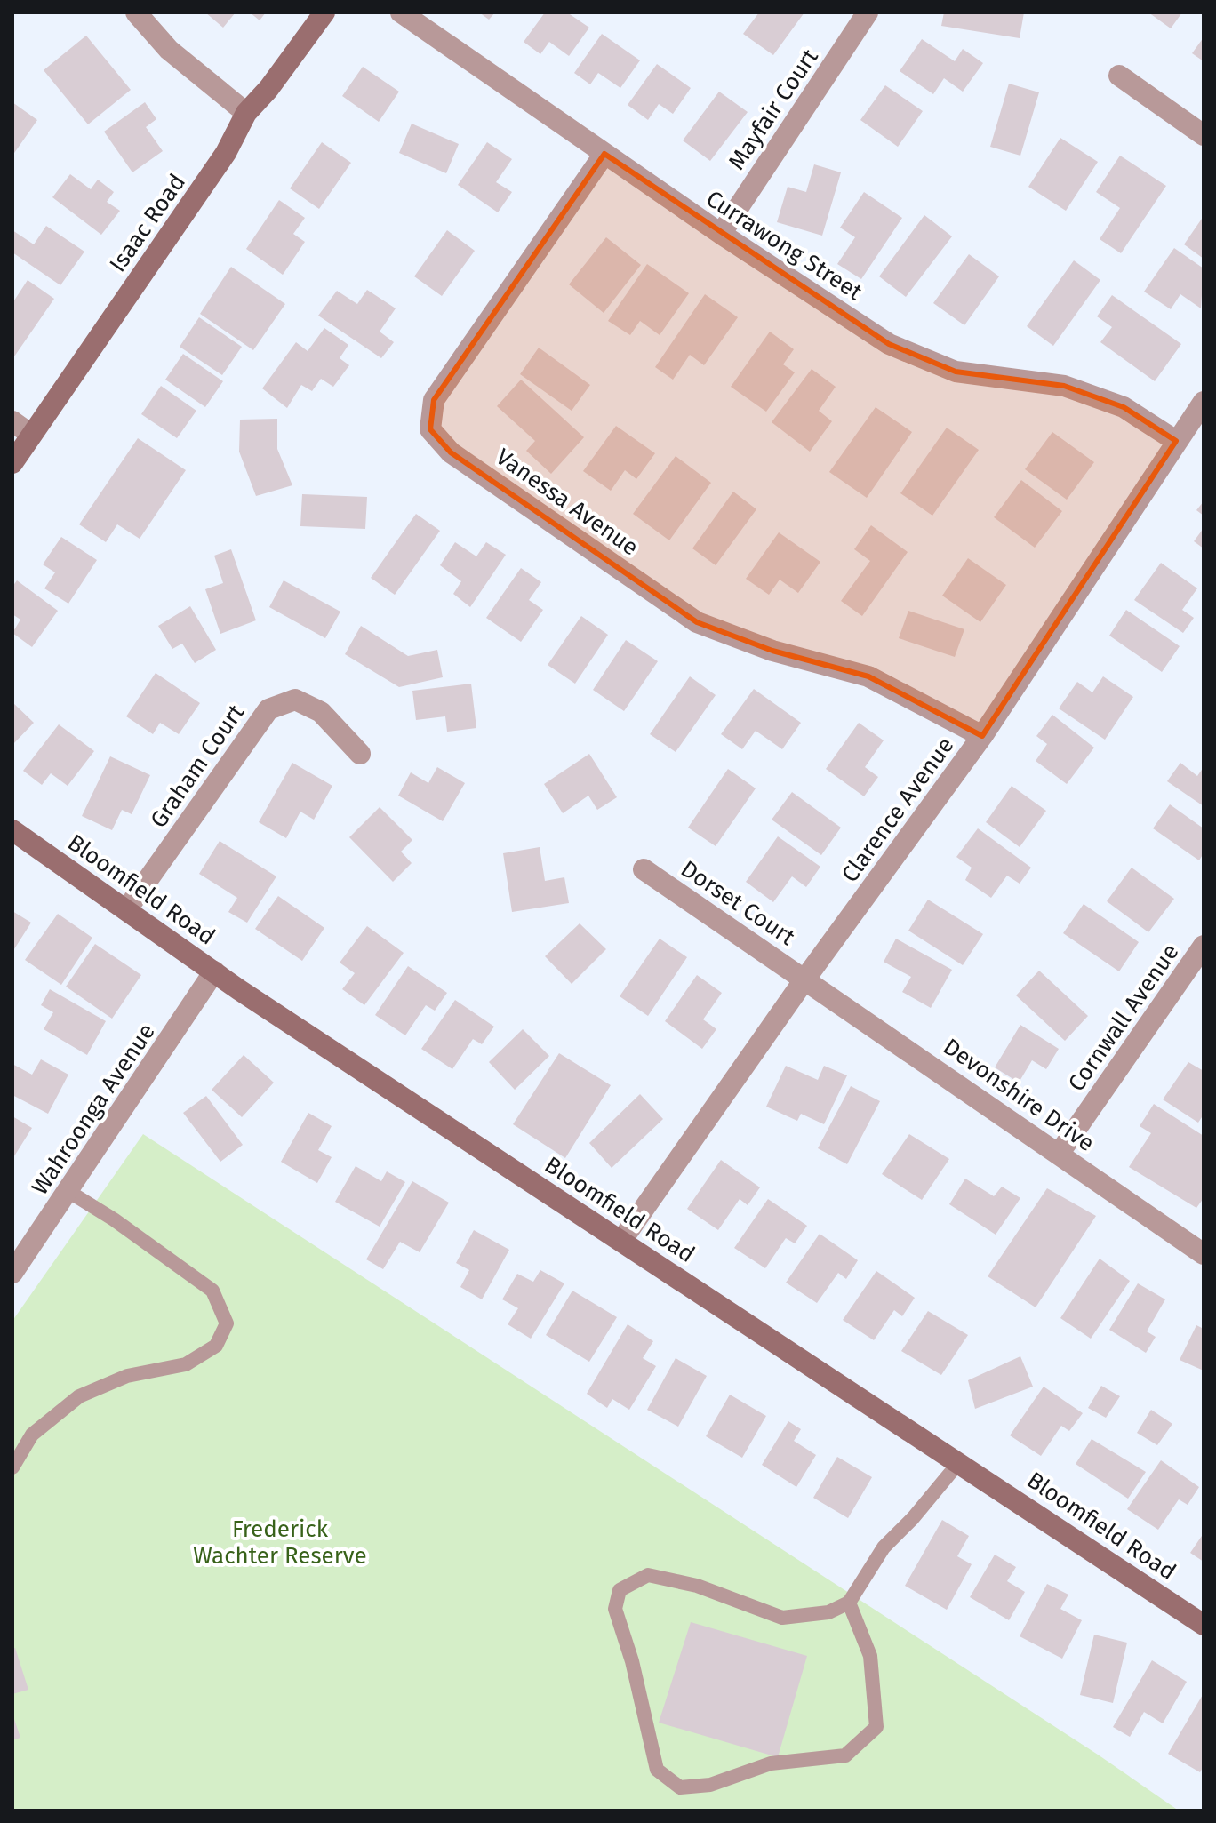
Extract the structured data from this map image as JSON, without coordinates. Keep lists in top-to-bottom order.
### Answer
{
  "streets": {
    "street": [
      "Mayfair Court",
      "Isaac Road",
      "Currawong Street",
      "Vanessa Avenue",
      "Graham Court",
      "Clarence Avenue",
      "Bloomfield Road",
      "Dorset Court",
      "Cornwall Avenue",
      "Devonshire Drive",
      "Wahroonga Avenue"
    ]
  },
  "crossings": [
    ["Mayfair Court", "Currawong Street"],
    ["Currawong Street", "Vanessa Avenue"],
    ["Currawong Street", "Clarence Avenue"],
    ["Vanessa Avenue", "Clarence Avenue"],
    ["Graham Court", "Bloomfield Road"],
    ["Clarence Avenue", "Bloomfield Road"],
    ["Clarence Avenue", "Dorset Court"],
    ["Clarence Avenue", "Devonshire Drive"],
    ["Bloomfield Road", "Wahroonga Avenue"],
    ["Dorset Court", "Devonshire Drive"],
    ["Cornwall Avenue", "Devonshire Drive"]
  ],
  "parks": ["Frederick Wachter Reserve"]
}
